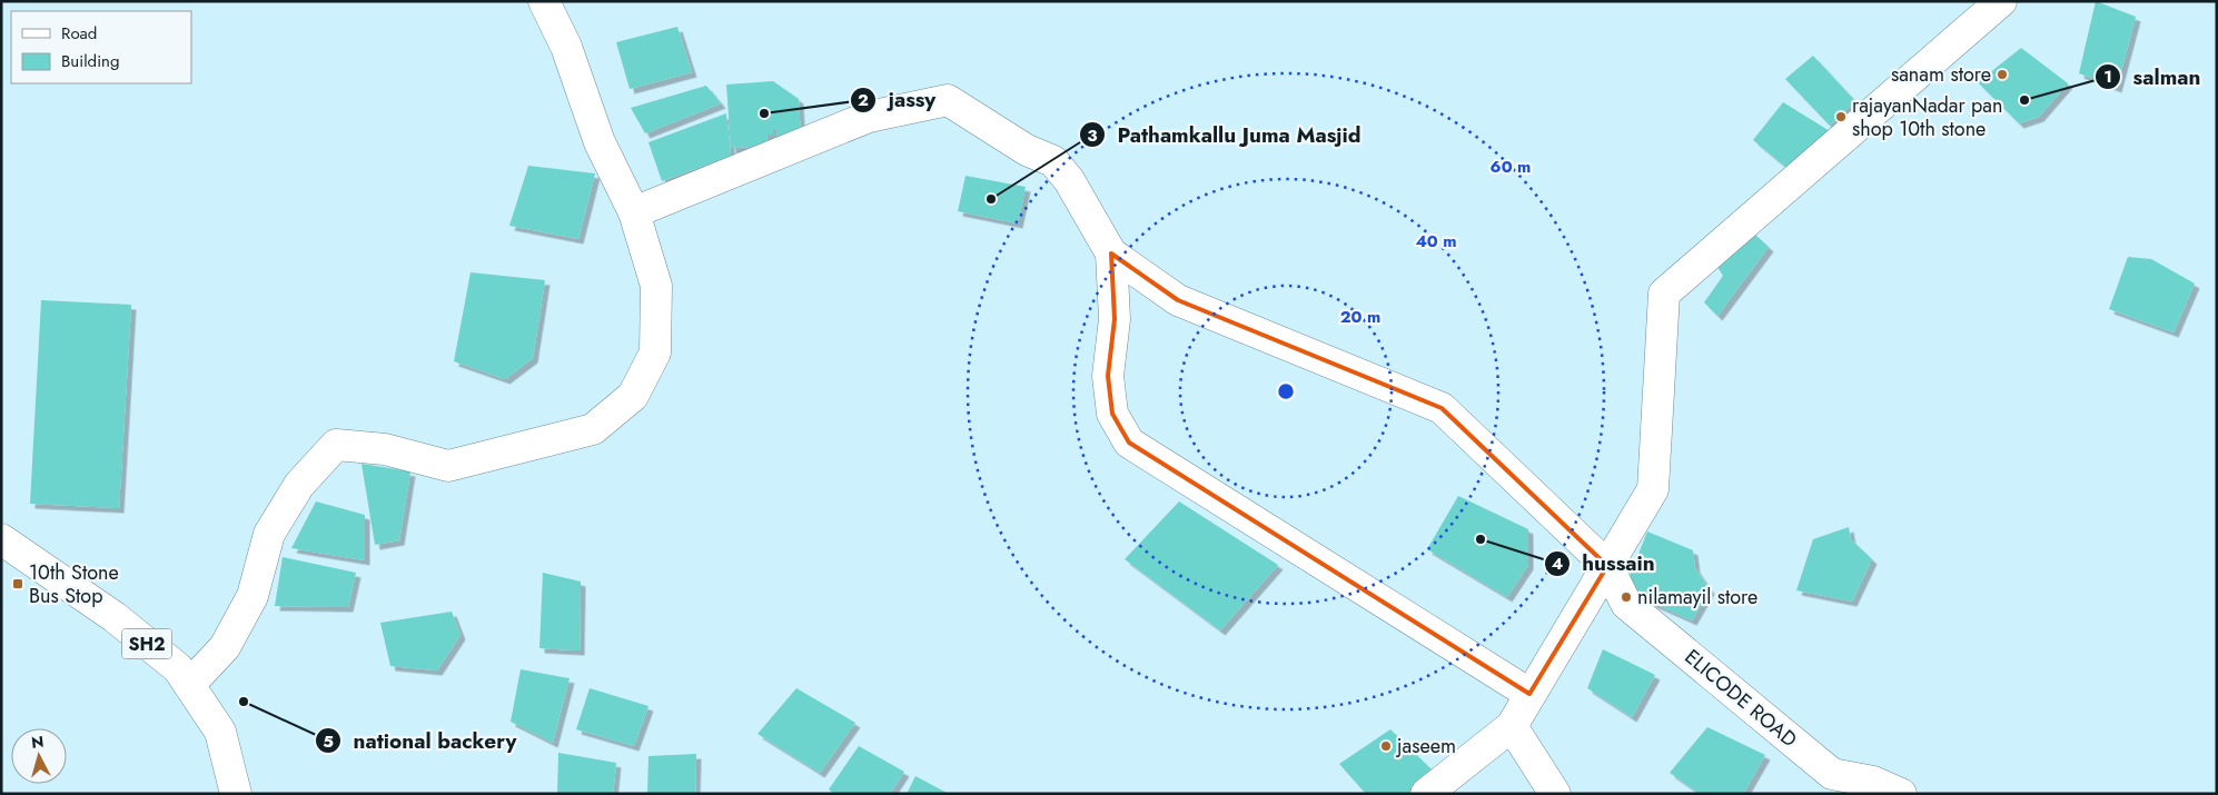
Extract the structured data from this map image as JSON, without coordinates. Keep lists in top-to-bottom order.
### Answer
{
  "streets": {
    "street": ["SH2", "ELICODE ROAD"]
  },
  "places": {
    "other": [
      "sanam store",
      "salman",
      "jassy",
      "rajayanNadar pan shop 10th stone",
      "Pathamkallu Juma Masjid",
      "hussain",
      "nilamayil store",
      "national backery",
      "jaseem"
    ],
    "transit": ["10th Stone Bus Stop"]
  },
  "legend": ["Road", "Building"],
  "north": "top",
  "rings": ["60 m", "40 m", "20 m"]
}
